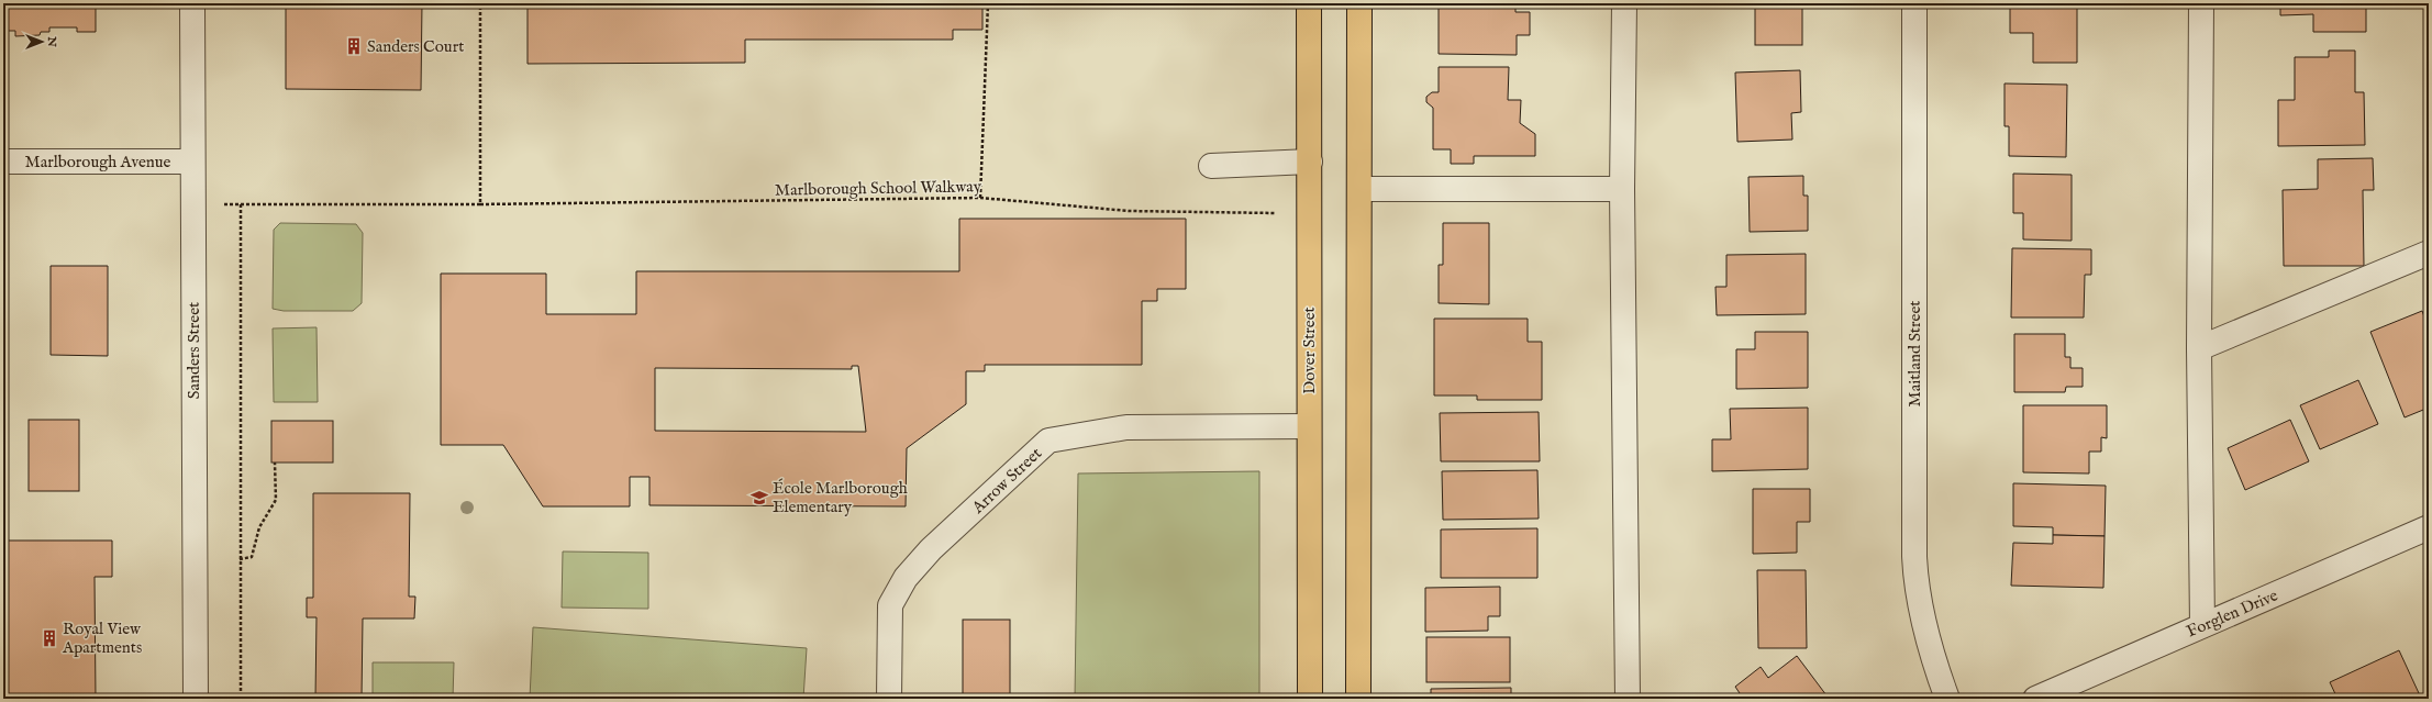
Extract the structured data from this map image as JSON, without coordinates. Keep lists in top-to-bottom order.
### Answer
{
  "streets": {
    "main road": ["Dover Street"],
    "street": [
      "Marlborough Avenue",
      "Sanders Street",
      "Maitland Street",
      "Arrow Street",
      "Forglen Drive"
    ],
    "path": ["Marlborough School Walkway"]
  },
  "crossings": [
    ["Marlborough Avenue", "Sanders Street"],
    ["Dover Street", "Arrow Street"]
  ],
  "places": {
    "building": ["Sanders Court", "Royal View Apartments"],
    "school or university": ["École Marlborough Elementary"]
  },
  "north": "right"
}
